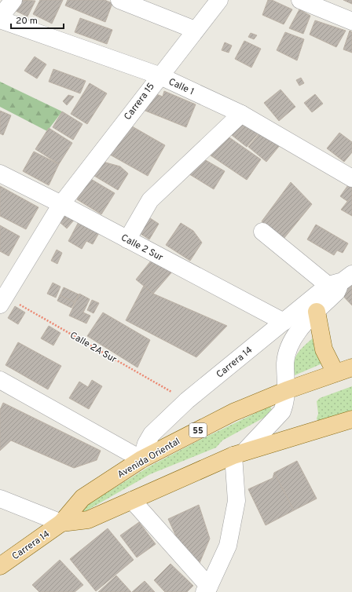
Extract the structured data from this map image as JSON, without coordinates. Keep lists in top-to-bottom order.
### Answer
{
  "streets": {
    "main road": ["Carrera 14", "55", "Avenida Oriental"],
    "street": ["Calle 1", "Carrera 15", "Calle 2 Sur"],
    "path": ["Calle 2A Sur"]
  },
  "crossings": [
    ["Calle 1", "Carrera 15"],
    ["Carrera 15", "Calle 2 Sur"],
    ["Carrera 15", "Calle 2A Sur"],
    ["Calle 2 Sur", "Carrera 14"],
    ["Calle 2A Sur", "Carrera 14"],
    ["Carrera 14", "Avenida Oriental"]
  ],
  "scale_bar": "20 m"
}
